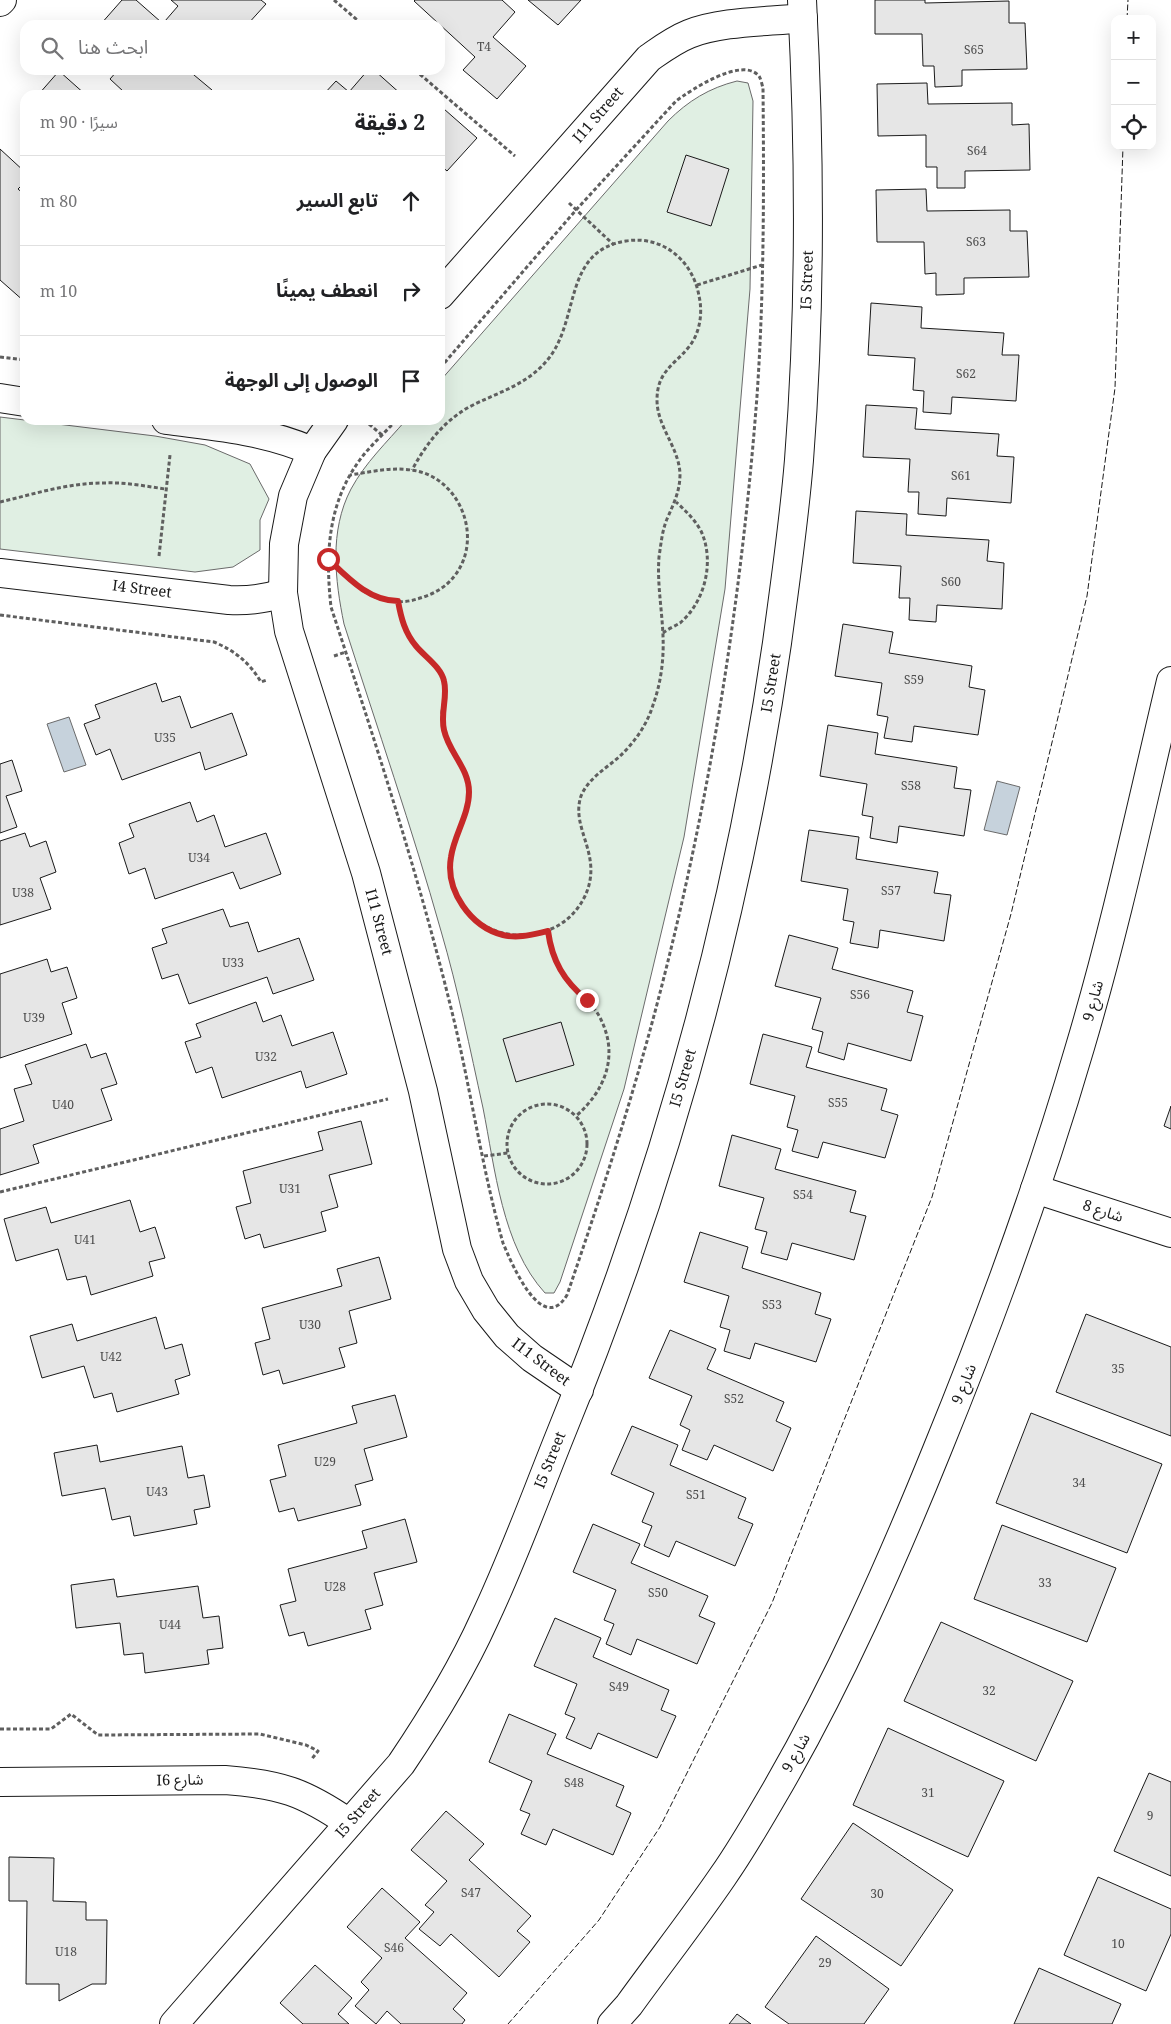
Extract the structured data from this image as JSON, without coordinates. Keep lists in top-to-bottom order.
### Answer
{
  "streets": {
    "street": [
      "I11 Street",
      "I5 Street",
      "I4 Street",
      "شارع 9",
      "شارع 8",
      "I6 شارع"
    ]
  },
  "crossings": [
    ["I11 Street", "I5 Street"],
    ["I11 Street", "I4 Street"],
    ["I5 Street", "I6 شارع"],
    ["شارع 9", "شارع 8"]
  ],
  "house_numbers": [
    "T4",
    "S65",
    "S64",
    "S63",
    "S62",
    "S61",
    "S60",
    "S59",
    "U35",
    "S58",
    "U34",
    "S57",
    "U38",
    "U33",
    "S56",
    "U39",
    "U32",
    "S55",
    "U40",
    "U31",
    "S54",
    "U41",
    "S53",
    "U30",
    "U42",
    "35",
    "S52",
    "U29",
    "34",
    "U43",
    "S51",
    "33",
    "U28",
    "S50",
    "U44",
    "S49",
    "32",
    "S48",
    "31",
    "9",
    "S47",
    "30",
    "10",
    "S46",
    "U18",
    "29"
  ],
  "page": {
    "map_buttons": ["+", "−"],
    "search": "ابحث هنا",
    "heading": ["2 دقيقة", "سيرًا · 90 m"],
    "list": [
      ["تابع السير", "80 m"],
      ["انعطف يمينًا", "10 m"],
      "الوصول إلى الوجهة"
    ]
  }
}
